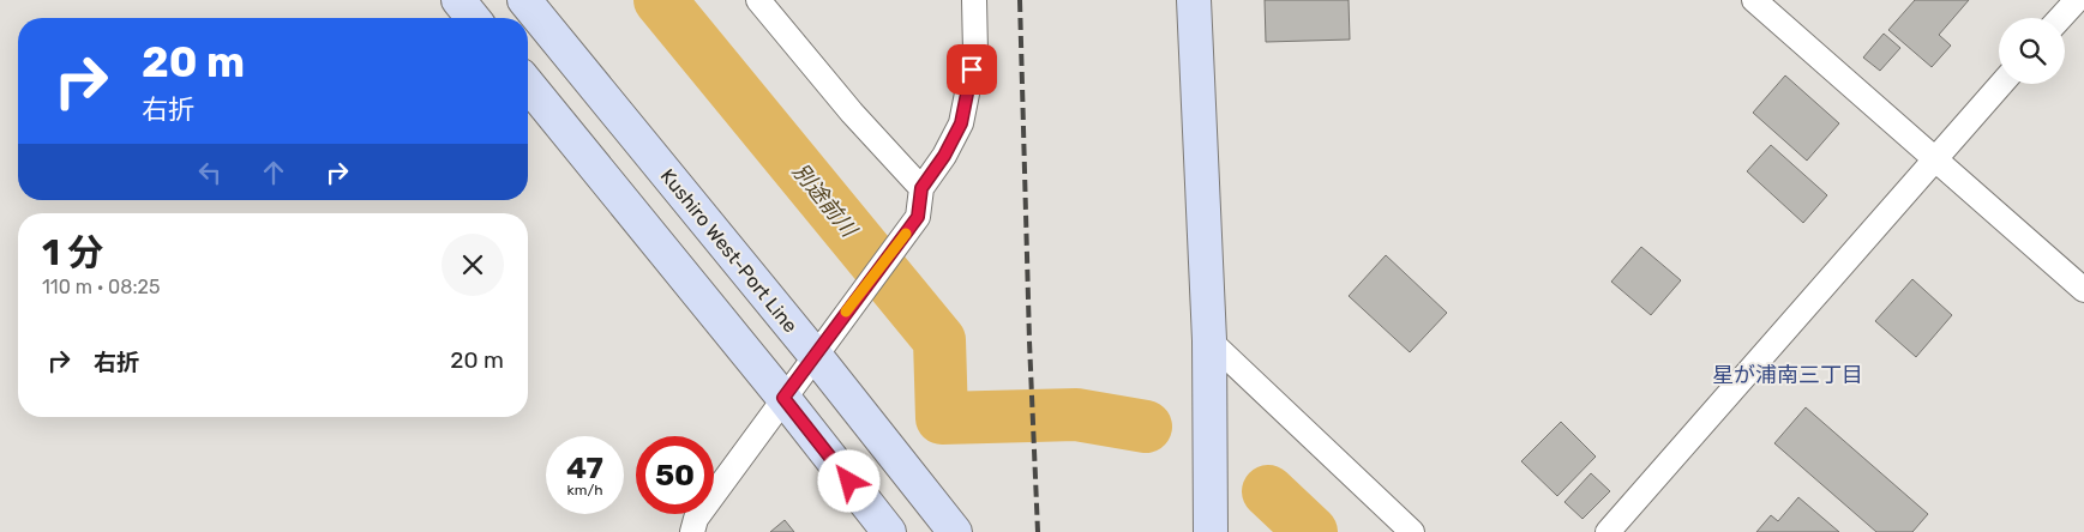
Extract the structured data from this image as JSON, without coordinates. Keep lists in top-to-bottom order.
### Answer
{
  "streets": {
    "main road": ["Kushiro West-Port Line"]
  },
  "districts": ["星が浦南三丁目"],
  "water": ["別途前川"],
  "page": {
    "turn": ["20 m", "右折"],
    "heading": ["1 分", "110 m · 08:25"],
    "list": [
      {
        "name": "右折",
        "value": "20 m"
      }
    ],
    "speed": "47 km/h",
    "limit": "50"
  }
}
